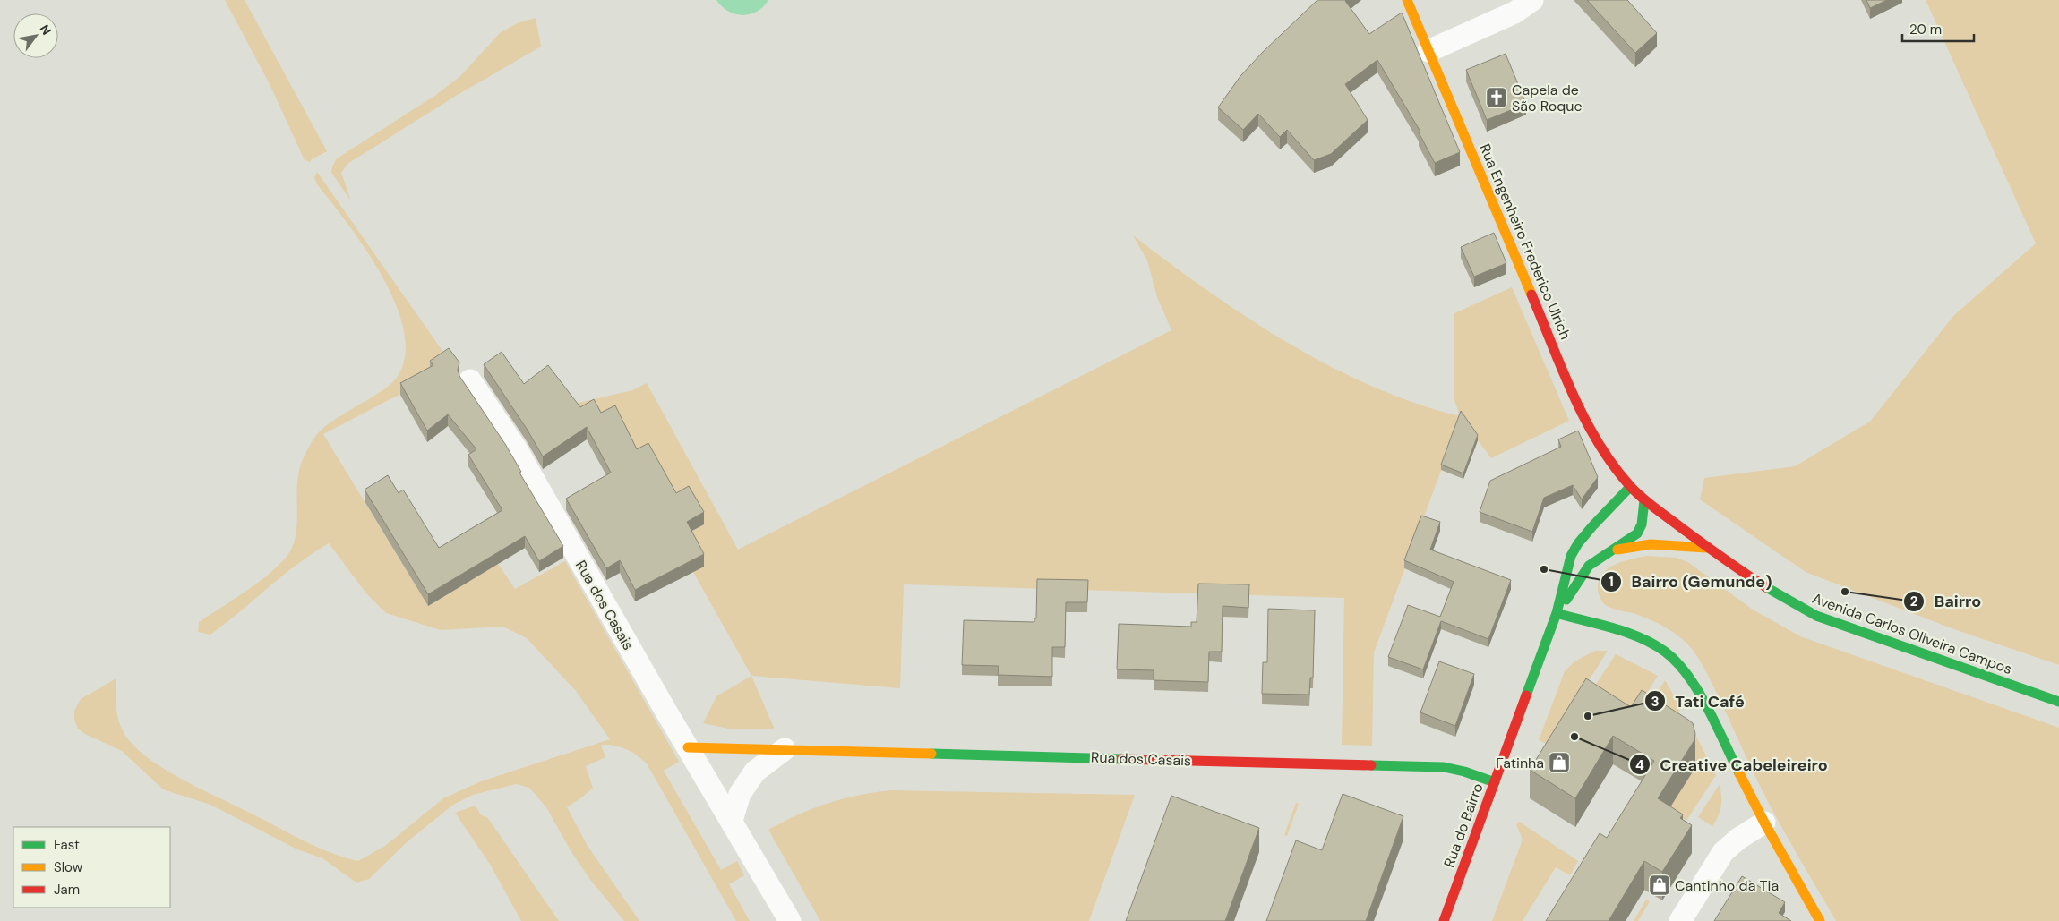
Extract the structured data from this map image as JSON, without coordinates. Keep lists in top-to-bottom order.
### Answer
{
  "streets": {
    "street": [
      "Rua Engenheiro Frederico Ulrich",
      "Rua dos Casais",
      "Avenida Carlos Oliveira Campos",
      "Rua do Bairro"
    ]
  },
  "crossings": [
    ["Rua Engenheiro Frederico Ulrich", "Avenida Carlos Oliveira Campos"],
    ["Rua Engenheiro Frederico Ulrich", "Rua do Bairro"],
    ["Rua dos Casais", "Rua do Bairro"],
    ["Avenida Carlos Oliveira Campos", "Rua do Bairro"]
  ],
  "places": {
    "church": ["Capela de São Roque"],
    "other": [
      "Bairro (Gemunde)",
      "Bairro",
      "Tati Café",
      "Creative Cabeleireiro"
    ],
    "shop": ["Fatinha", "Cantinho da Tia"]
  },
  "legend": ["Fast", "Slow", "Jam"],
  "scale_bar": "20 m",
  "north": "top right"
}
